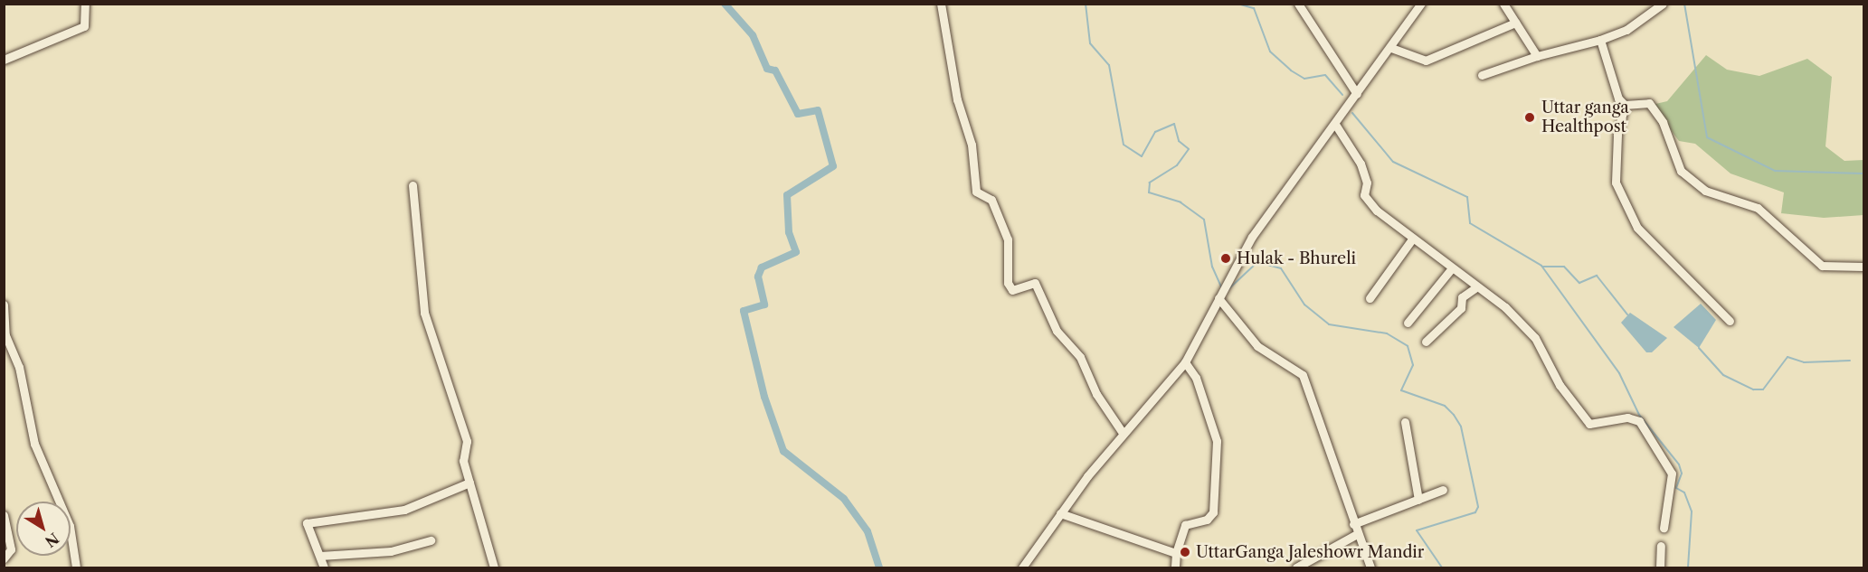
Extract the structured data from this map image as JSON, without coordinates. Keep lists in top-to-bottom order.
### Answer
{
  "places": ["Uttar ganga Healthpost", "Hulak - Bhureli", "UttarGanga Jaleshowr Mandir"],
  "north": "bottom right"
}
